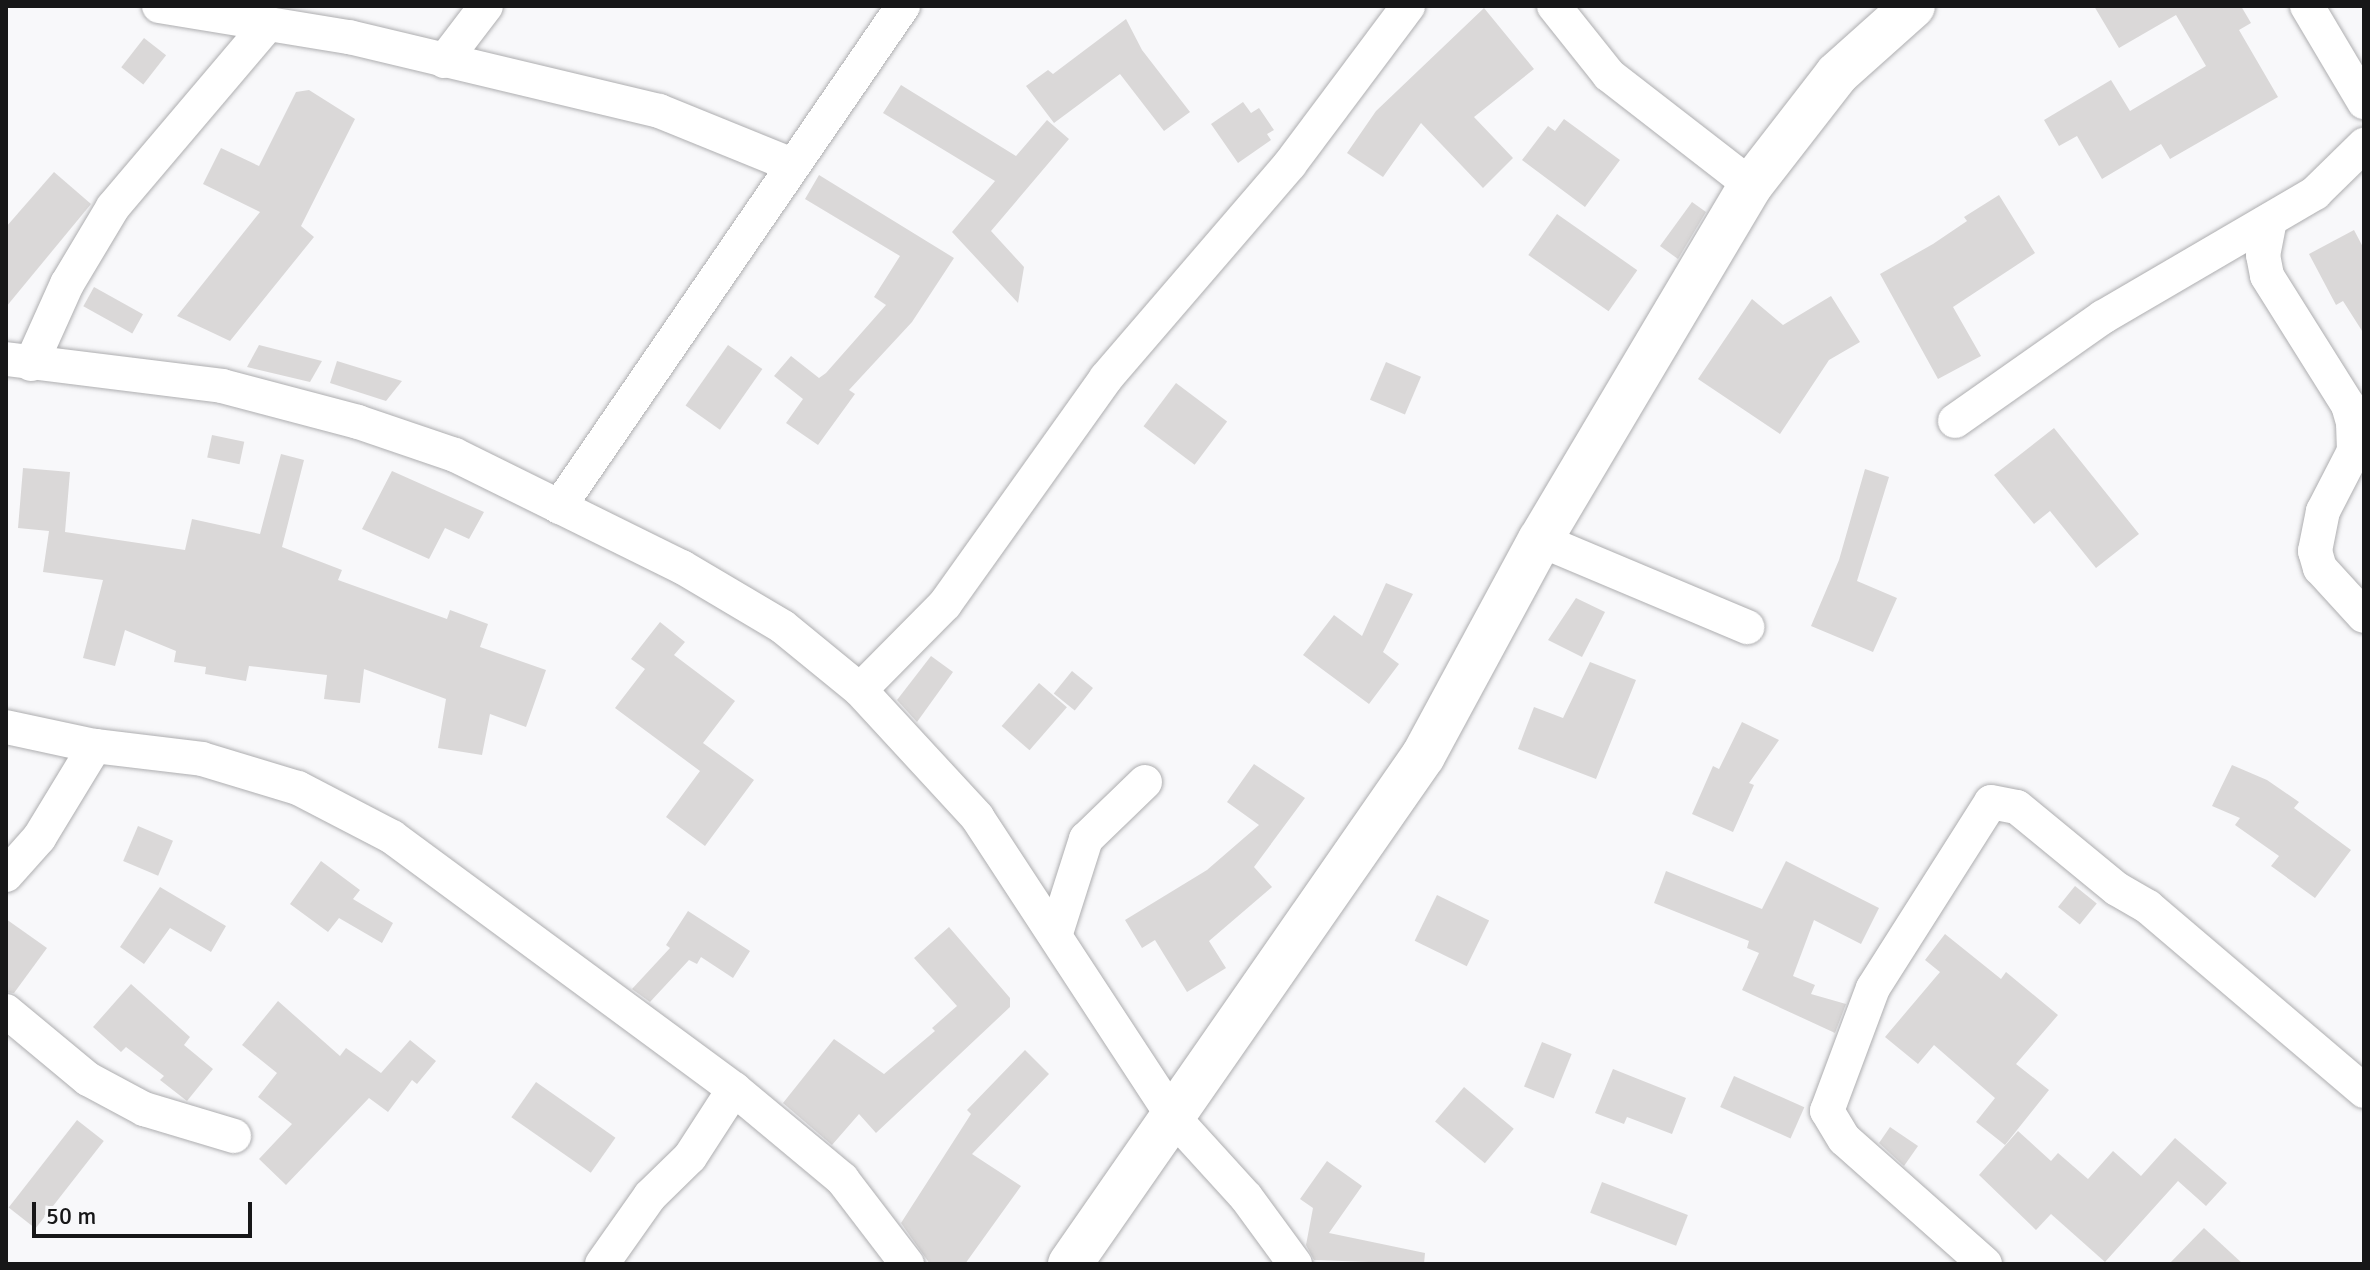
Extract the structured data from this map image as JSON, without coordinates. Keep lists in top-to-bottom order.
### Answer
{
  "scale_bar": "50 m"
}
